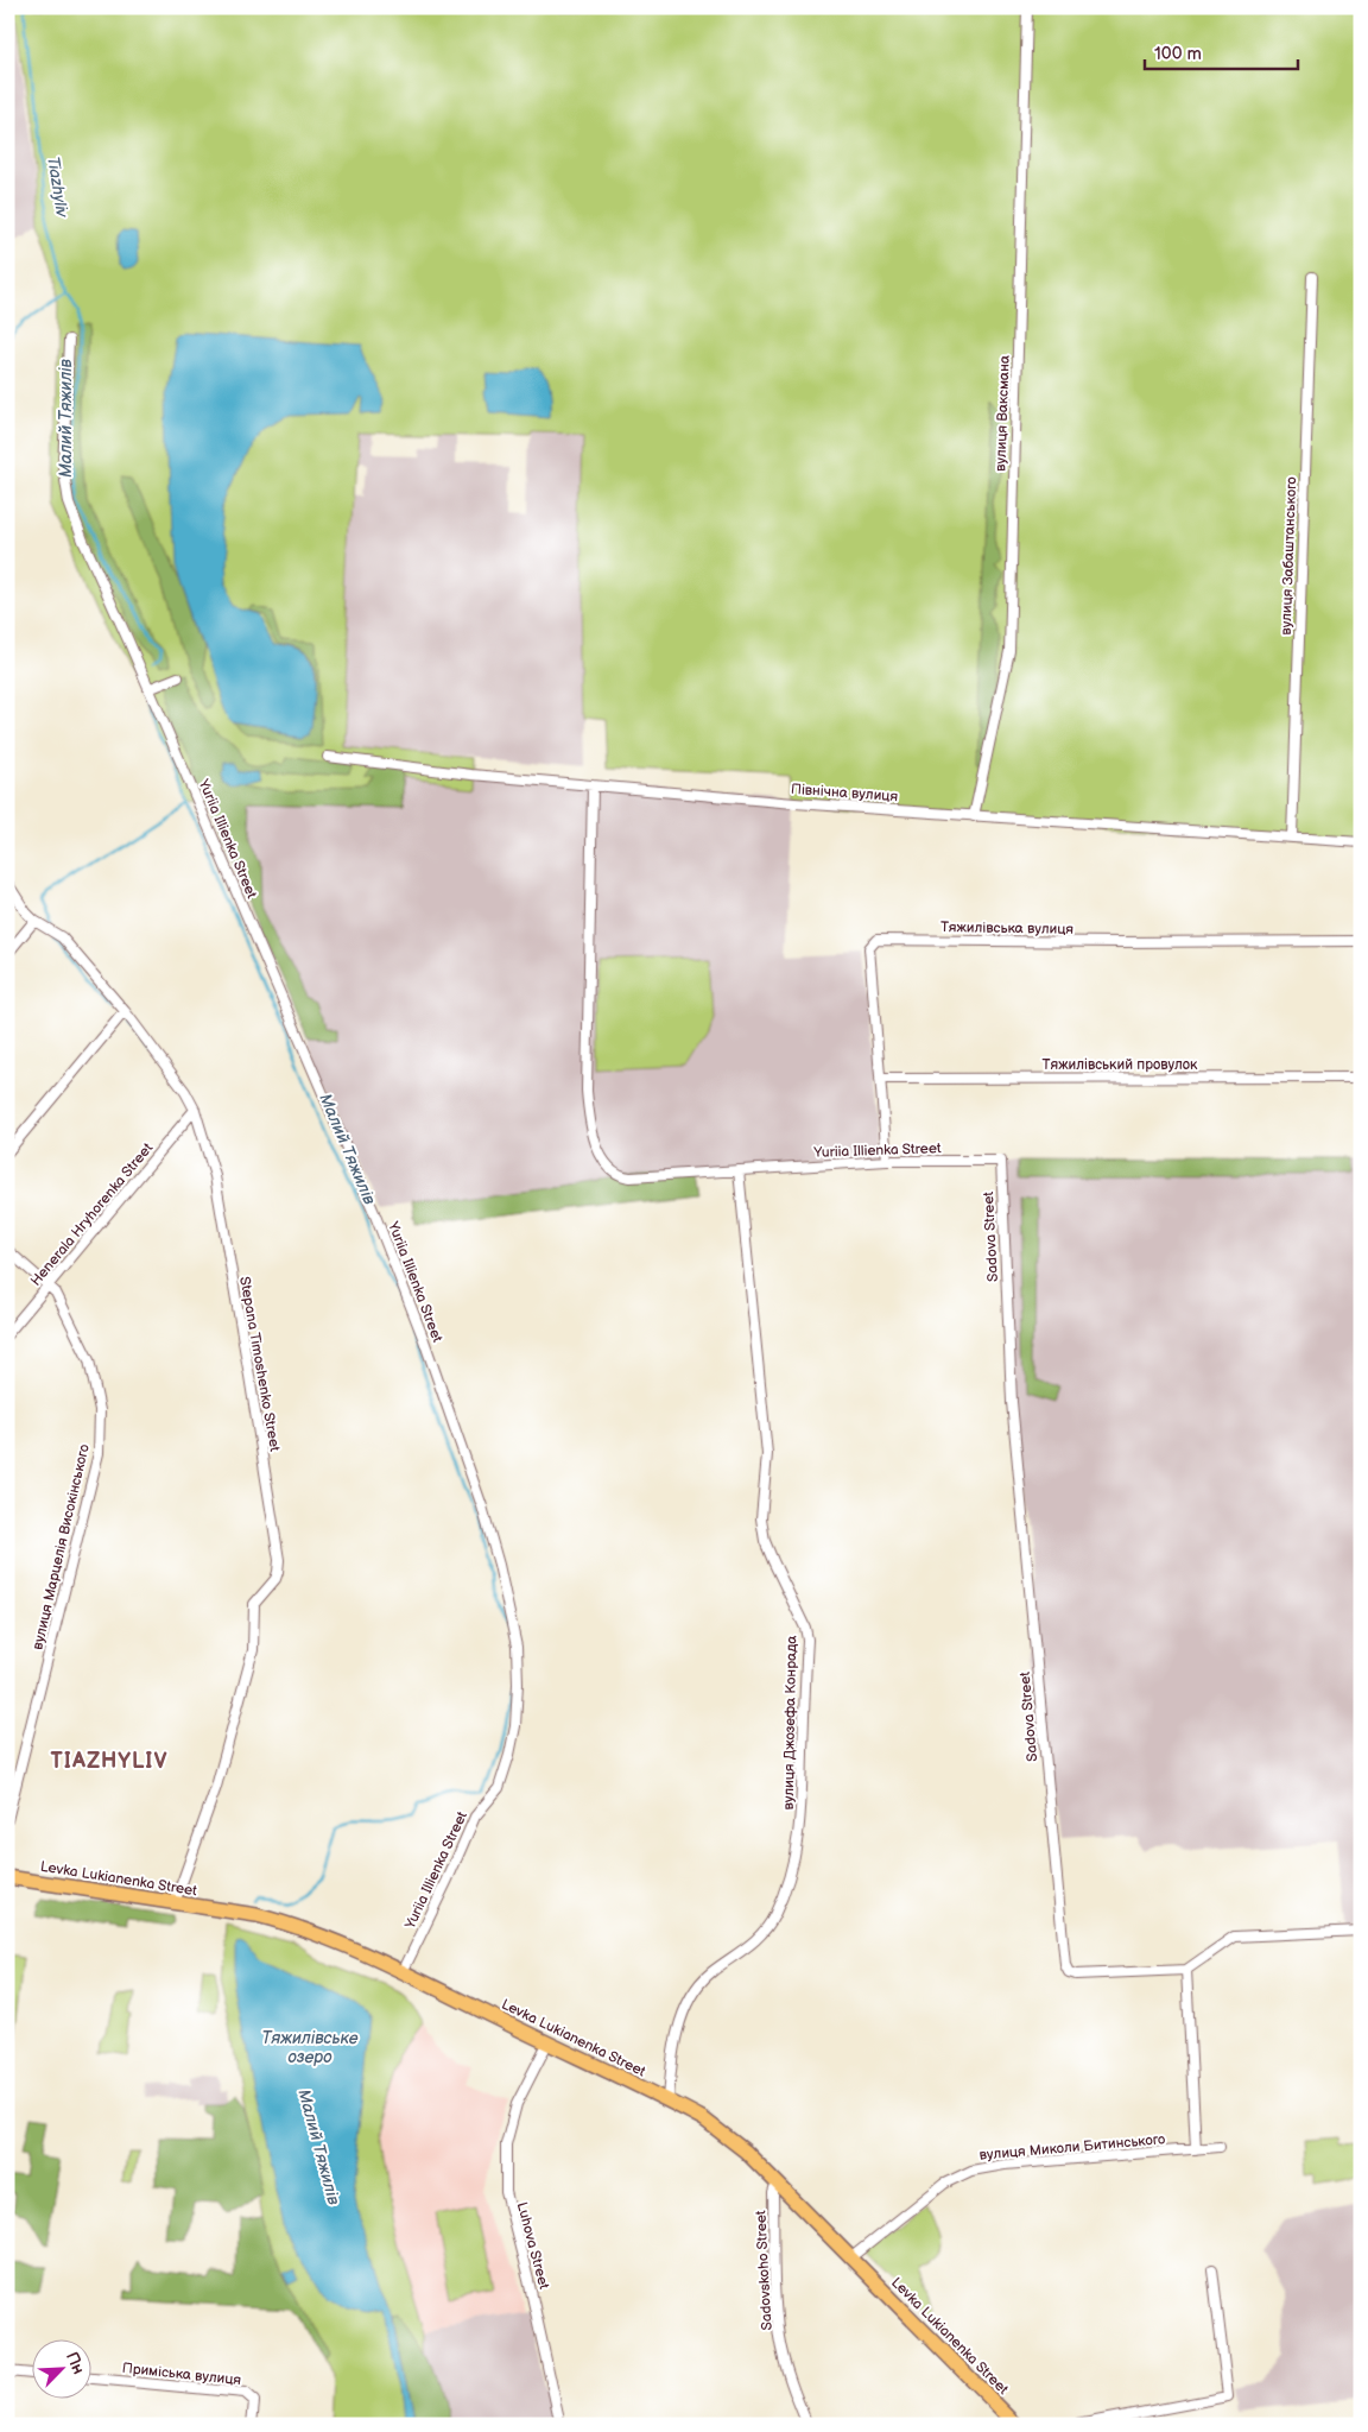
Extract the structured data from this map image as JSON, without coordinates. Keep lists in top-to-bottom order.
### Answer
{
  "streets": {
    "main road": ["Levka Lukianenka Street"],
    "street": [
      "вулиця Ваксмана",
      "вулиця Забаштанського",
      "Північна вулиця",
      "Yuriia Illienka Street",
      "Тяжилівська вулиця",
      "Тяжилівський провулок",
      "Henerala Hryhorenka Street",
      "Sadova Street",
      "Stepana Timoshenko Street",
      "вулиця Марцелія Високінського",
      "вулиця Джозефа Конрада",
      "вулиця Миколи Битинського",
      "Luhova Street",
      "Sadovskoho Street",
      "Приміська вулиця"
    ]
  },
  "crossings": [
    ["вулиця Ваксмана", "Північна вулиця"],
    ["вулиця Забаштанського", "Північна вулиця"],
    ["Північна вулиця", "Yuriia Illienka Street"],
    ["Yuriia Illienka Street", "Тяжилівська вулиця"],
    ["Yuriia Illienka Street", "Sadova Street"],
    ["Yuriia Illienka Street", "вулиця Джозефа Конрада"],
    ["Yuriia Illienka Street", "Levka Lukianenka Street"],
    ["Тяжилівська вулиця", "Тяжилівський провулок"],
    ["Henerala Hryhorenka Street", "Stepana Timoshenko Street"],
    ["Henerala Hryhorenka Street", "вулиця Марцелія Високінського"],
    ["Stepana Timoshenko Street", "Levka Lukianenka Street"],
    ["вулиця Джозефа Конрада", "Levka Lukianenka Street"],
    ["Levka Lukianenka Street", "вулиця Миколи Битинського"],
    ["Levka Lukianenka Street", "Luhova Street"],
    ["Levka Lukianenka Street", "Sadovskoho Street"]
  ],
  "districts": ["TIAZHYLIV"],
  "water": ["Tiazhyliv", "Малий Тяжилів", "Тяжилівське озеро"],
  "scale_bar": "100 m",
  "north": "top right"
}
